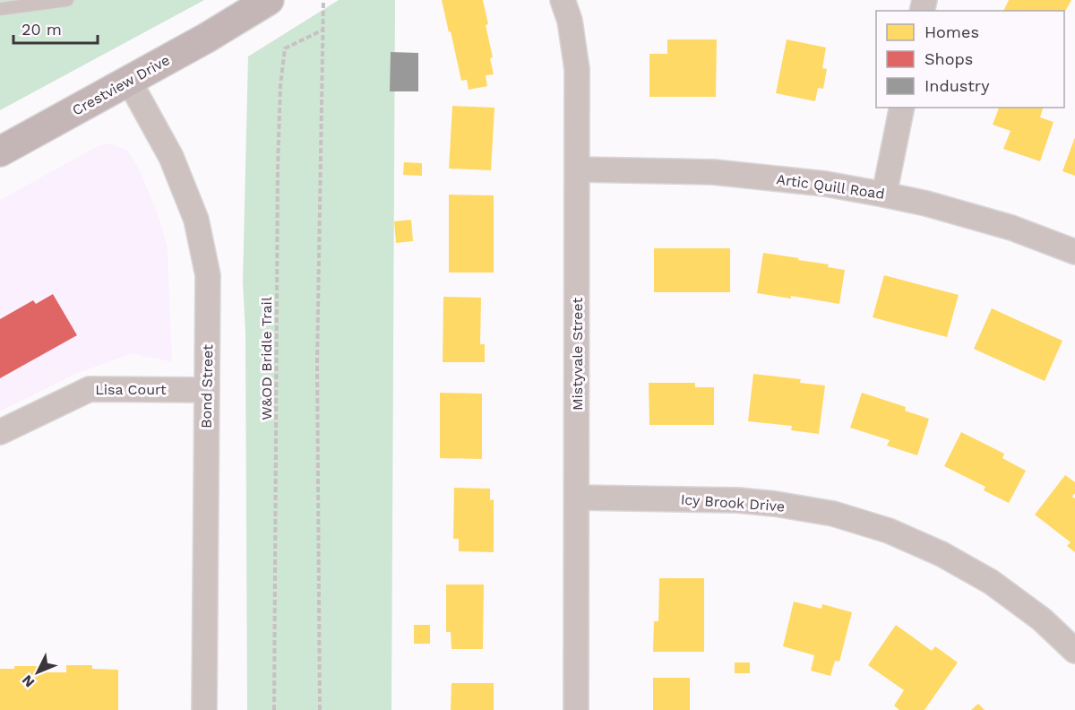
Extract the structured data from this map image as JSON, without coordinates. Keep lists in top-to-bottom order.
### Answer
{
  "streets": {
    "main road": ["Crestview Drive"],
    "street": [
      "Artic Quill Road",
      "Mistyvale Street",
      "Bond Street",
      "Lisa Court",
      "Icy Brook Drive"
    ],
    "path": ["W&OD Bridle Trail"]
  },
  "crossings": [
    ["Crestview Drive", "Bond Street"],
    ["Artic Quill Road", "Mistyvale Street"],
    ["Mistyvale Street", "Icy Brook Drive"],
    ["Bond Street", "Lisa Court"]
  ],
  "legend": ["Homes", "Shops", "Industry"],
  "scale_bar": "20 m",
  "north": "bottom left"
}
